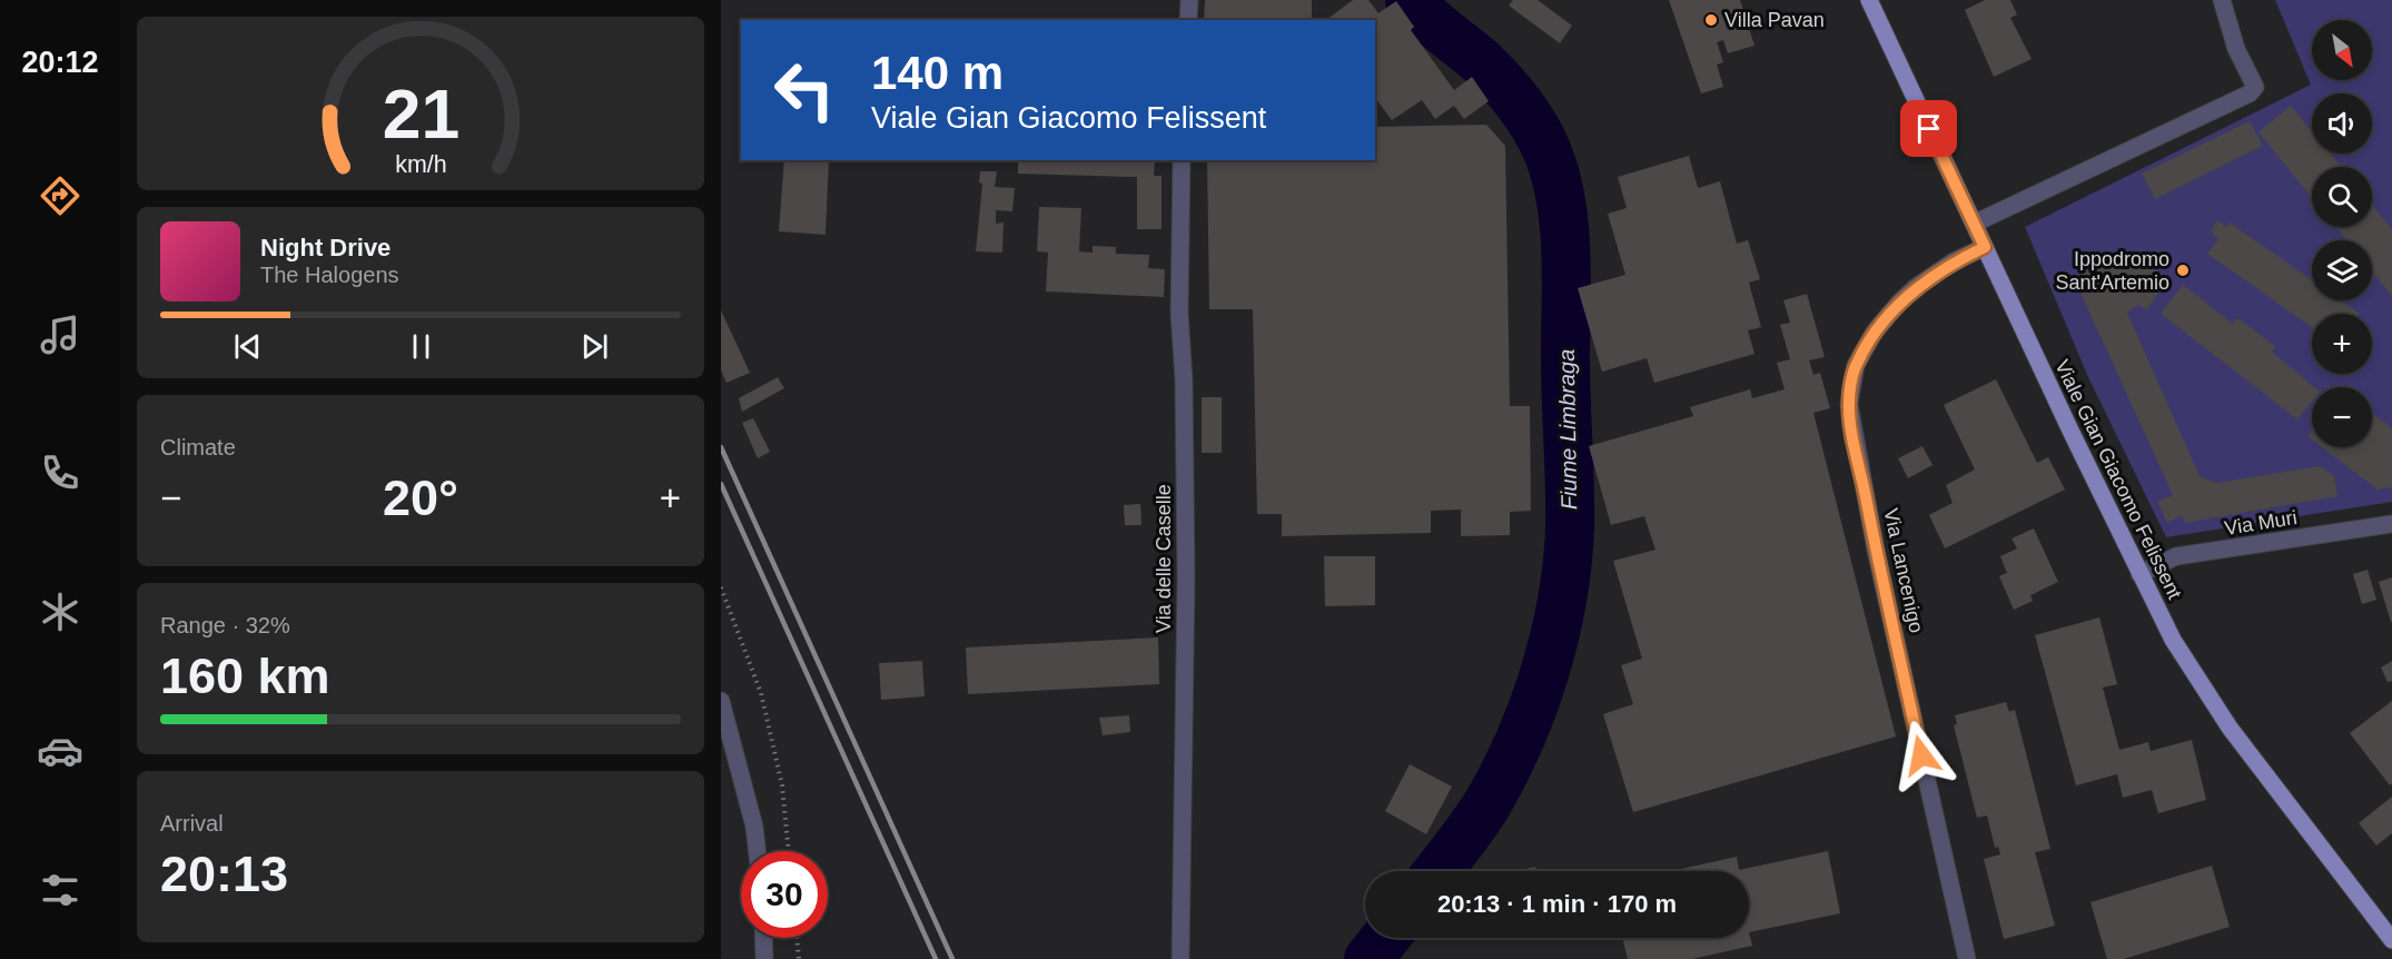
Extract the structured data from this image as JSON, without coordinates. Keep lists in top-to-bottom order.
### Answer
{
  "streets": {
    "main road": ["Viale Gian Giacomo Felissent"],
    "street": ["Via Muri", "Via delle Caselle", "Via Lancenigo"]
  },
  "crossings": [
    ["Viale Gian Giacomo Felissent", "Via Muri"],
    ["Viale Gian Giacomo Felissent", "Via Lancenigo"]
  ],
  "water": ["Fiume Limbraga"],
  "places": ["Villa Pavan", "Ippodromo Sant'Artemio"],
  "north": "bottom right",
  "page": {
    "tabs": "20:12",
    "map_buttons": ["+", "−"],
    "turn": ["140 m", "Viale Gian Giacomo Felissent"],
    "song": ["Night Drive", "The Halogens"],
    "tile": [
      "Climate",
      ["Range · 32%", "160 km"],
      ["Arrival", "20:13"]
    ],
    "heat": ["−", "20°", "+"],
    "limit": "30",
    "trip": "20:13 · 1 min · 170 m",
    "gauge": ["21", "km/h"]
  }
}
